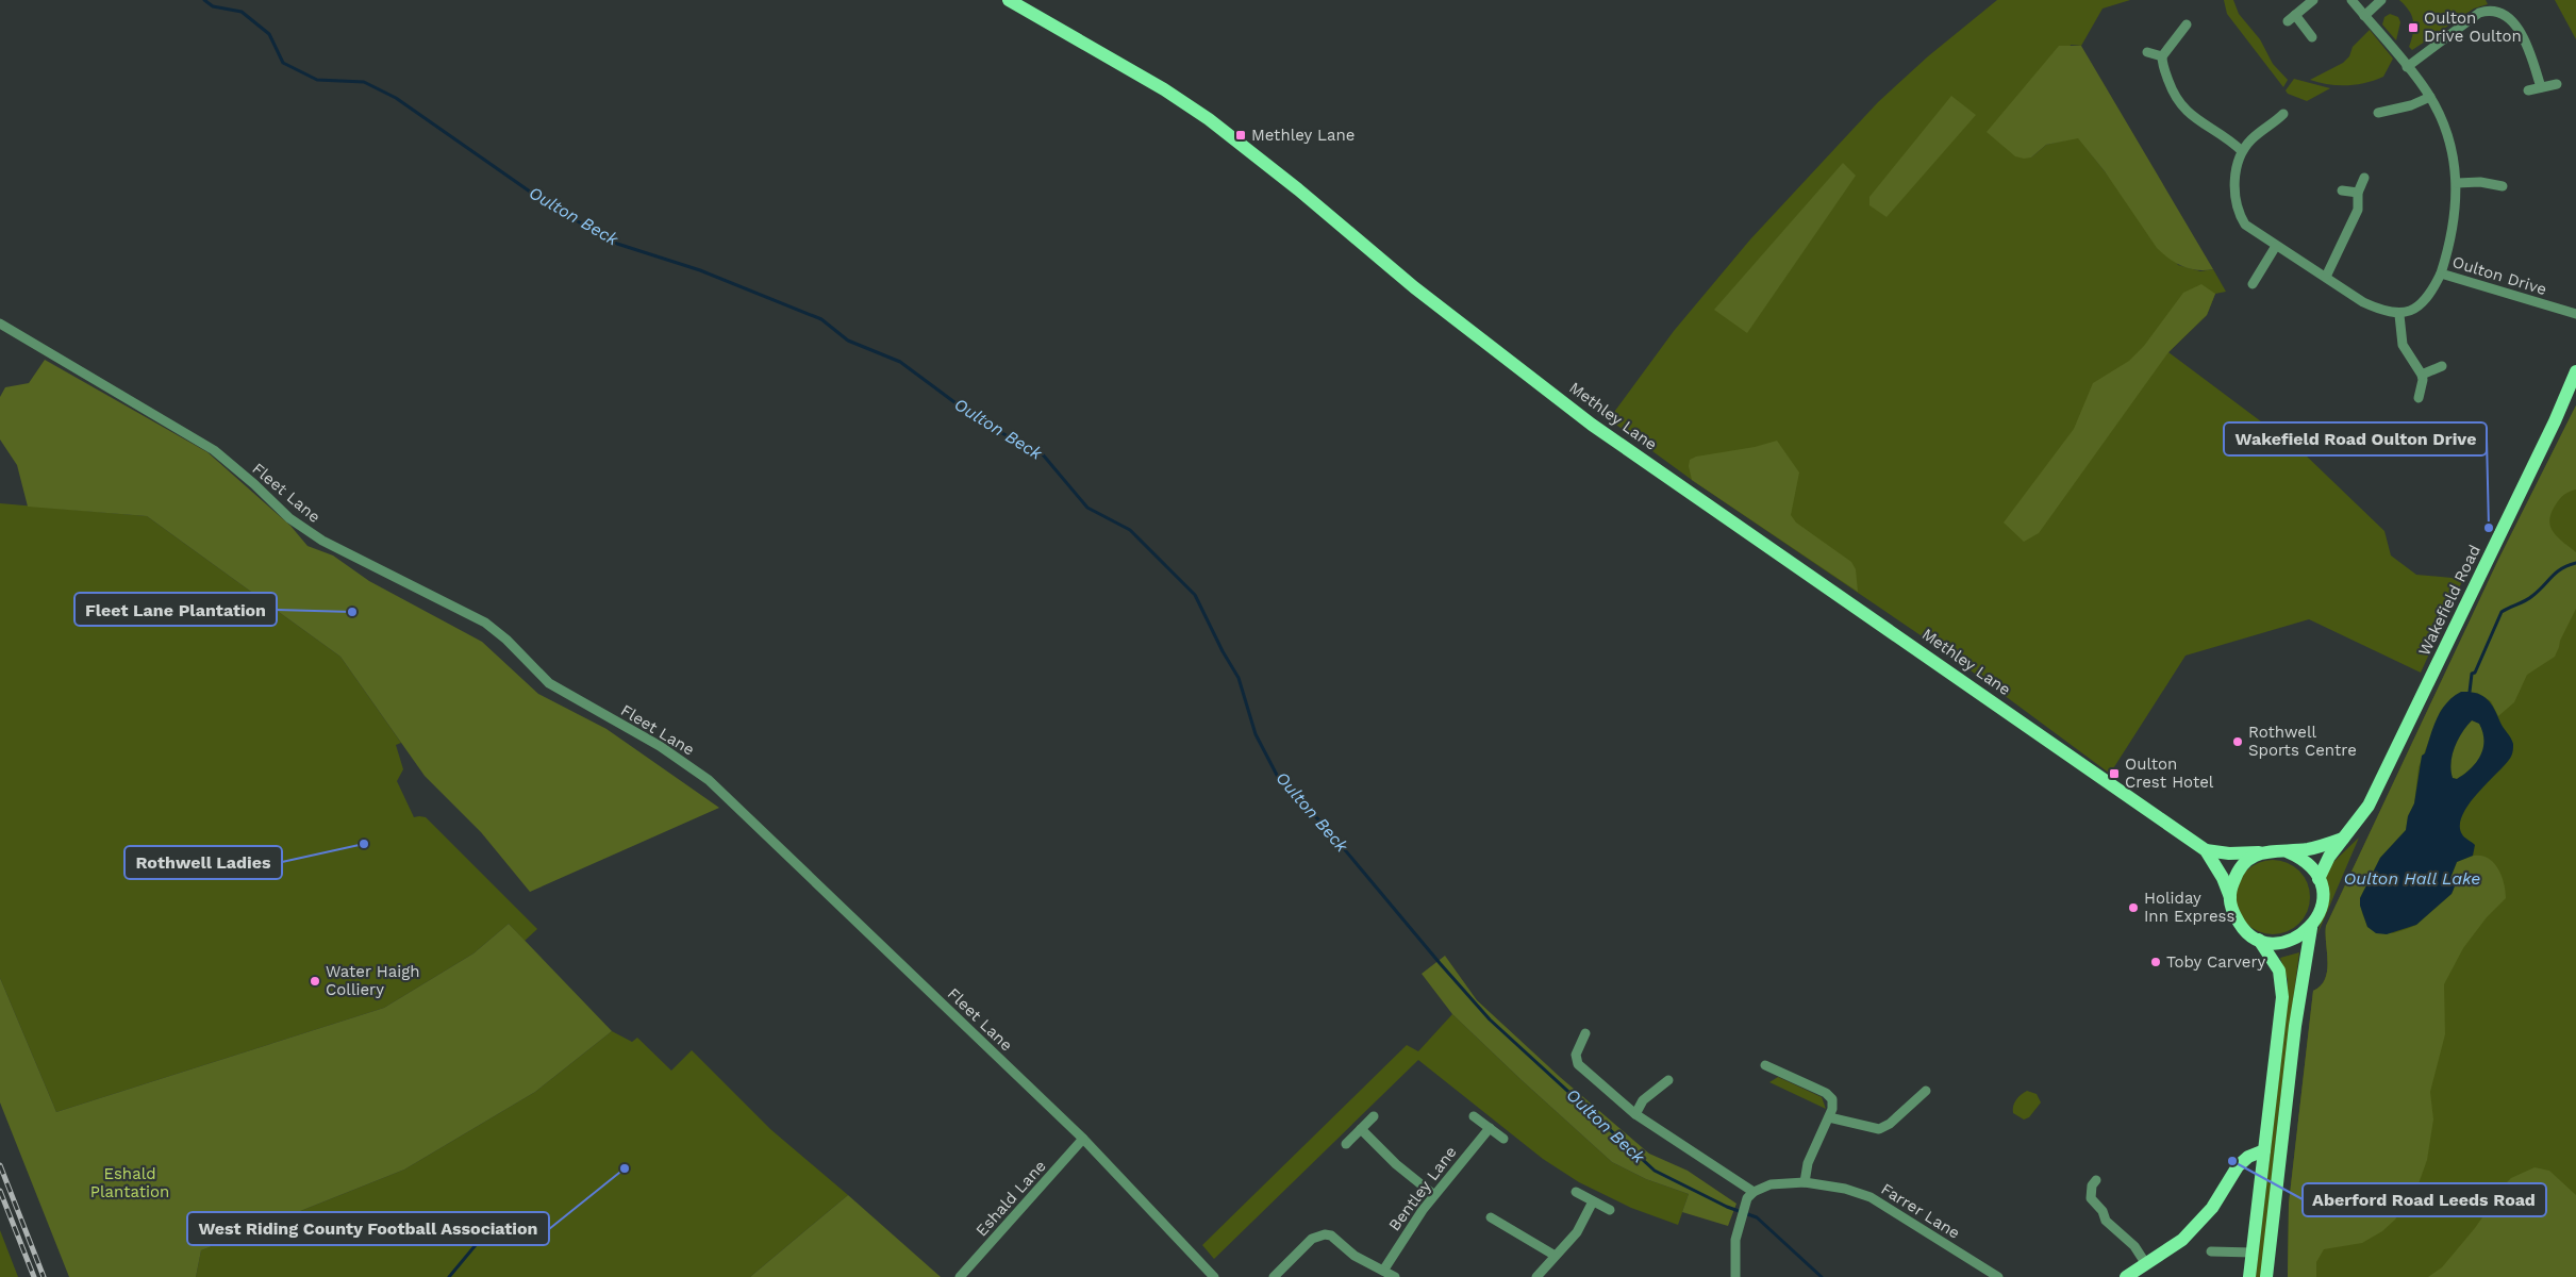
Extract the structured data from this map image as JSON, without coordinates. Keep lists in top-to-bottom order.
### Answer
{
  "streets": {
    "main road": ["Methley Lane", "Wakefield Road"],
    "street": [
      "Oulton Drive",
      "Fleet Lane",
      "Bentley Lane",
      "Eshald Lane",
      "Farrer Lane"
    ]
  },
  "crossings": [
    ["Methley Lane", "Wakefield Road"],
    ["Fleet Lane", "Eshald Lane"]
  ],
  "water": ["Oulton Beck", "Oulton Hall Lake"],
  "parks": ["Eshald Plantation"],
  "places": {
    "transit": ["Oulton Drive Oulton", "Methley Lane", "Oulton Crest Hotel"],
    "other": [
      "Wakefield Road Oulton Drive",
      "Fleet Lane Plantation",
      "Rothwell Sports Centre",
      "Rothwell Ladies",
      "Holiday Inn Express",
      "Toby Carvery",
      "Water Haigh Colliery",
      "Aberford Road Leeds Road",
      "West Riding County Football Association"
    ]
  }
}
